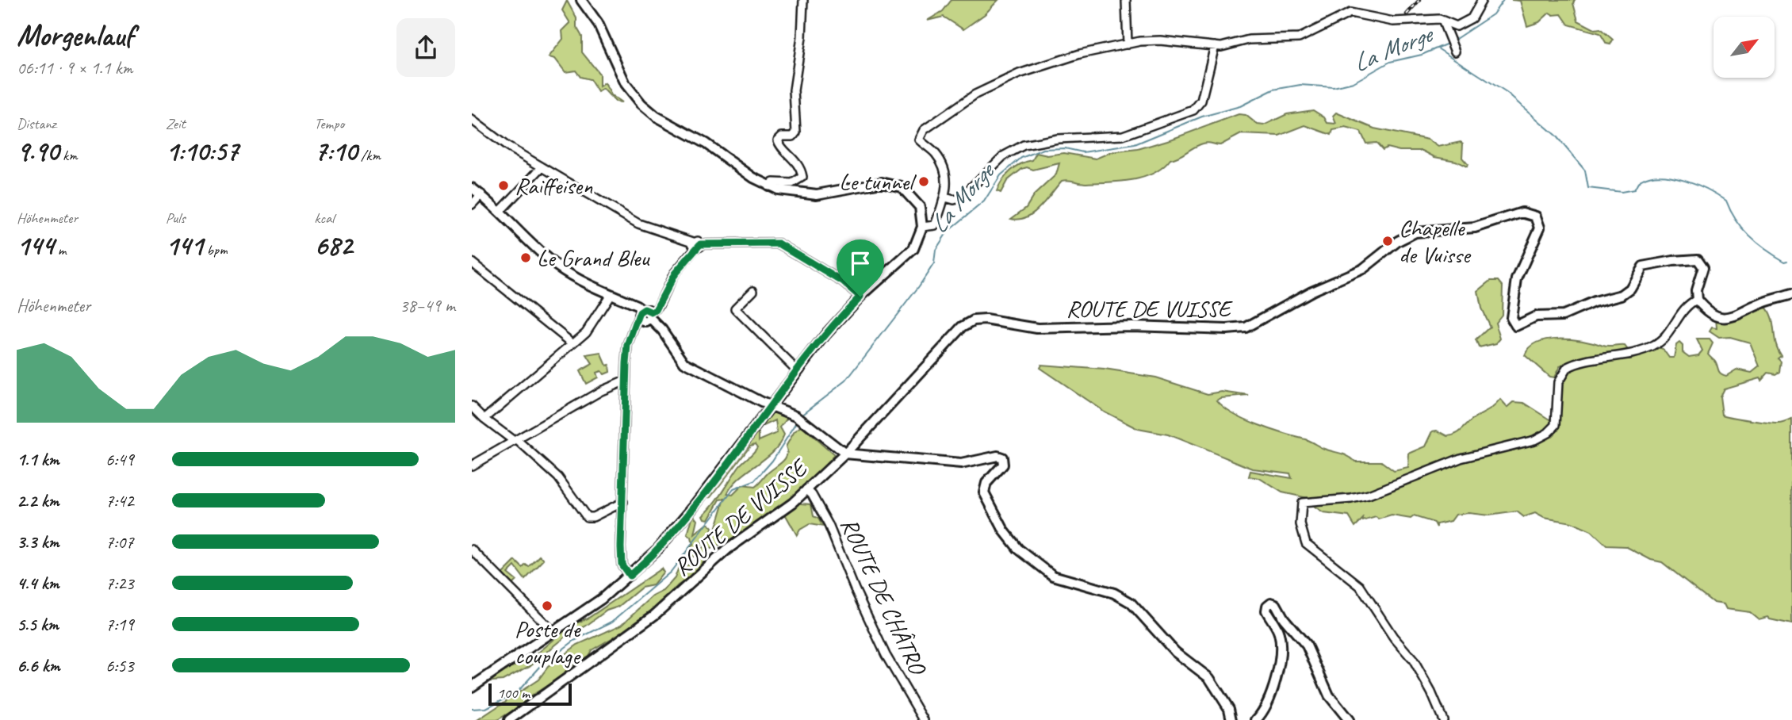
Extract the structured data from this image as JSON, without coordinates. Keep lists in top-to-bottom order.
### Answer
{
  "streets": {
    "street": ["ROUTE DE VUISSE", "ROUTE DE CHÂTRO"]
  },
  "crossings": [
    ["ROUTE DE VUISSE", "ROUTE DE CHÂTRO"]
  ],
  "water": ["La Morge"],
  "places": [
    "Le tunnel",
    "Raiffeisen",
    "Chapelle de Vuisse",
    "Le Grand Bleu",
    "Poste de couplage"
  ],
  "scale_bar": "100 m",
  "north": "top right",
  "page": {
    "heading": ["Morgenlauf", "06:11 · 9 × 1.1 km"],
    "stats": [
      ["Distanz", "9.90 km"],
      ["Zeit", "1:10:57"],
      ["Tempo", "7:10 /km"],
      ["Höhenmeter", "144 m"],
      ["Puls", "141 bpm"],
      ["kcal", "682"]
    ],
    "chart": ["Höhenmeter", "38–49 m"],
    "list": [
      {
        "name": "1.1 km",
        "note": "6:49"
      },
      {
        "name": "2.2 km",
        "note": "7:42"
      },
      {
        "name": "3.3 km",
        "note": "7:07"
      },
      {
        "name": "4.4 km",
        "note": "7:23"
      },
      {
        "name": "5.5 km",
        "note": "7:19"
      },
      {
        "name": "6.6 km",
        "note": "6:53"
      }
    ],
    "scale": "100 m"
  }
}
